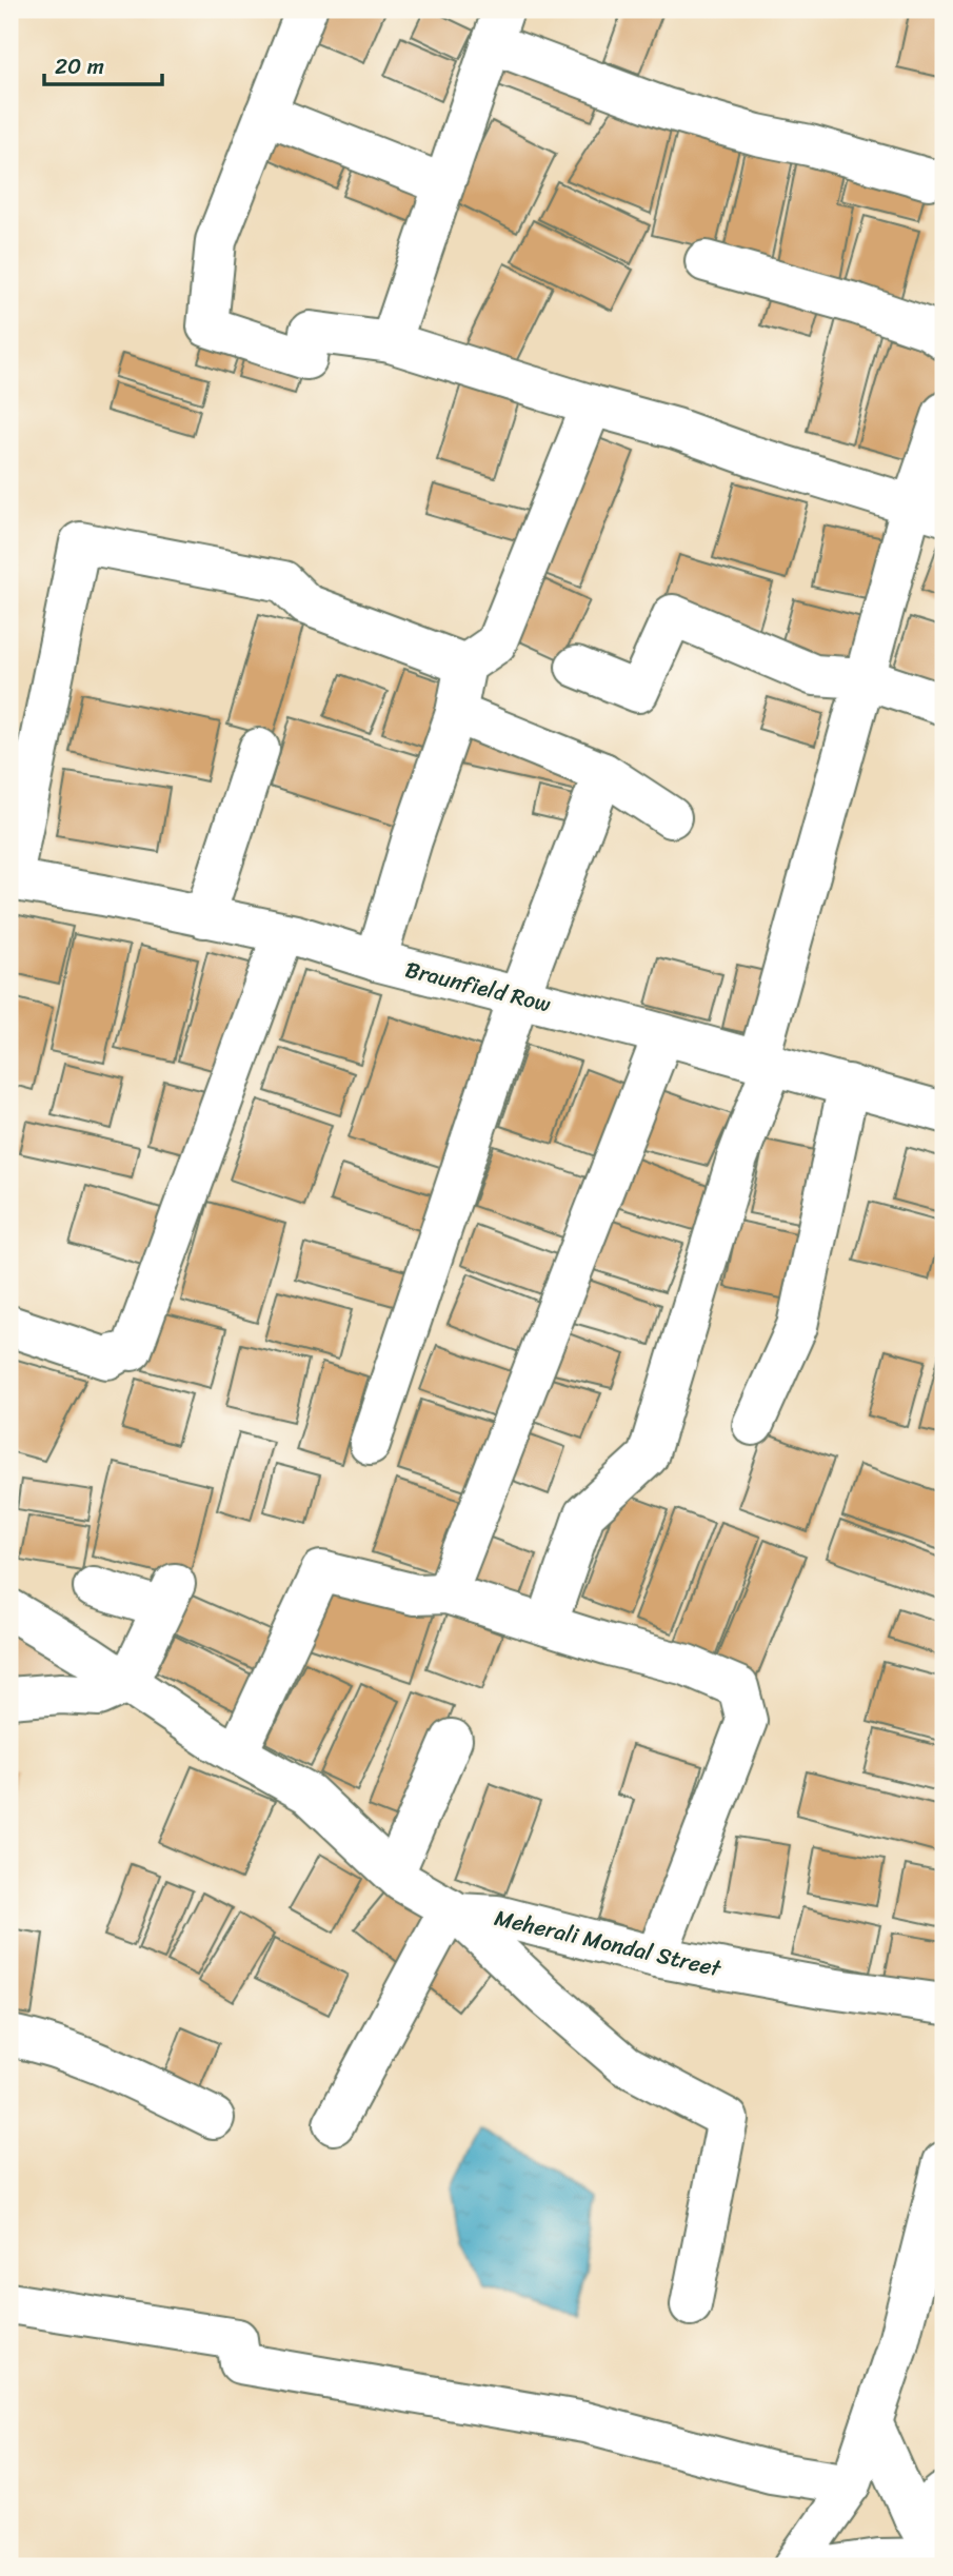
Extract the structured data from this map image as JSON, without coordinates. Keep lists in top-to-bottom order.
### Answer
{
  "streets": {
    "street": ["Braunfield Row", "Meherali Mondal Street"]
  },
  "scale_bar": "20 m"
}
